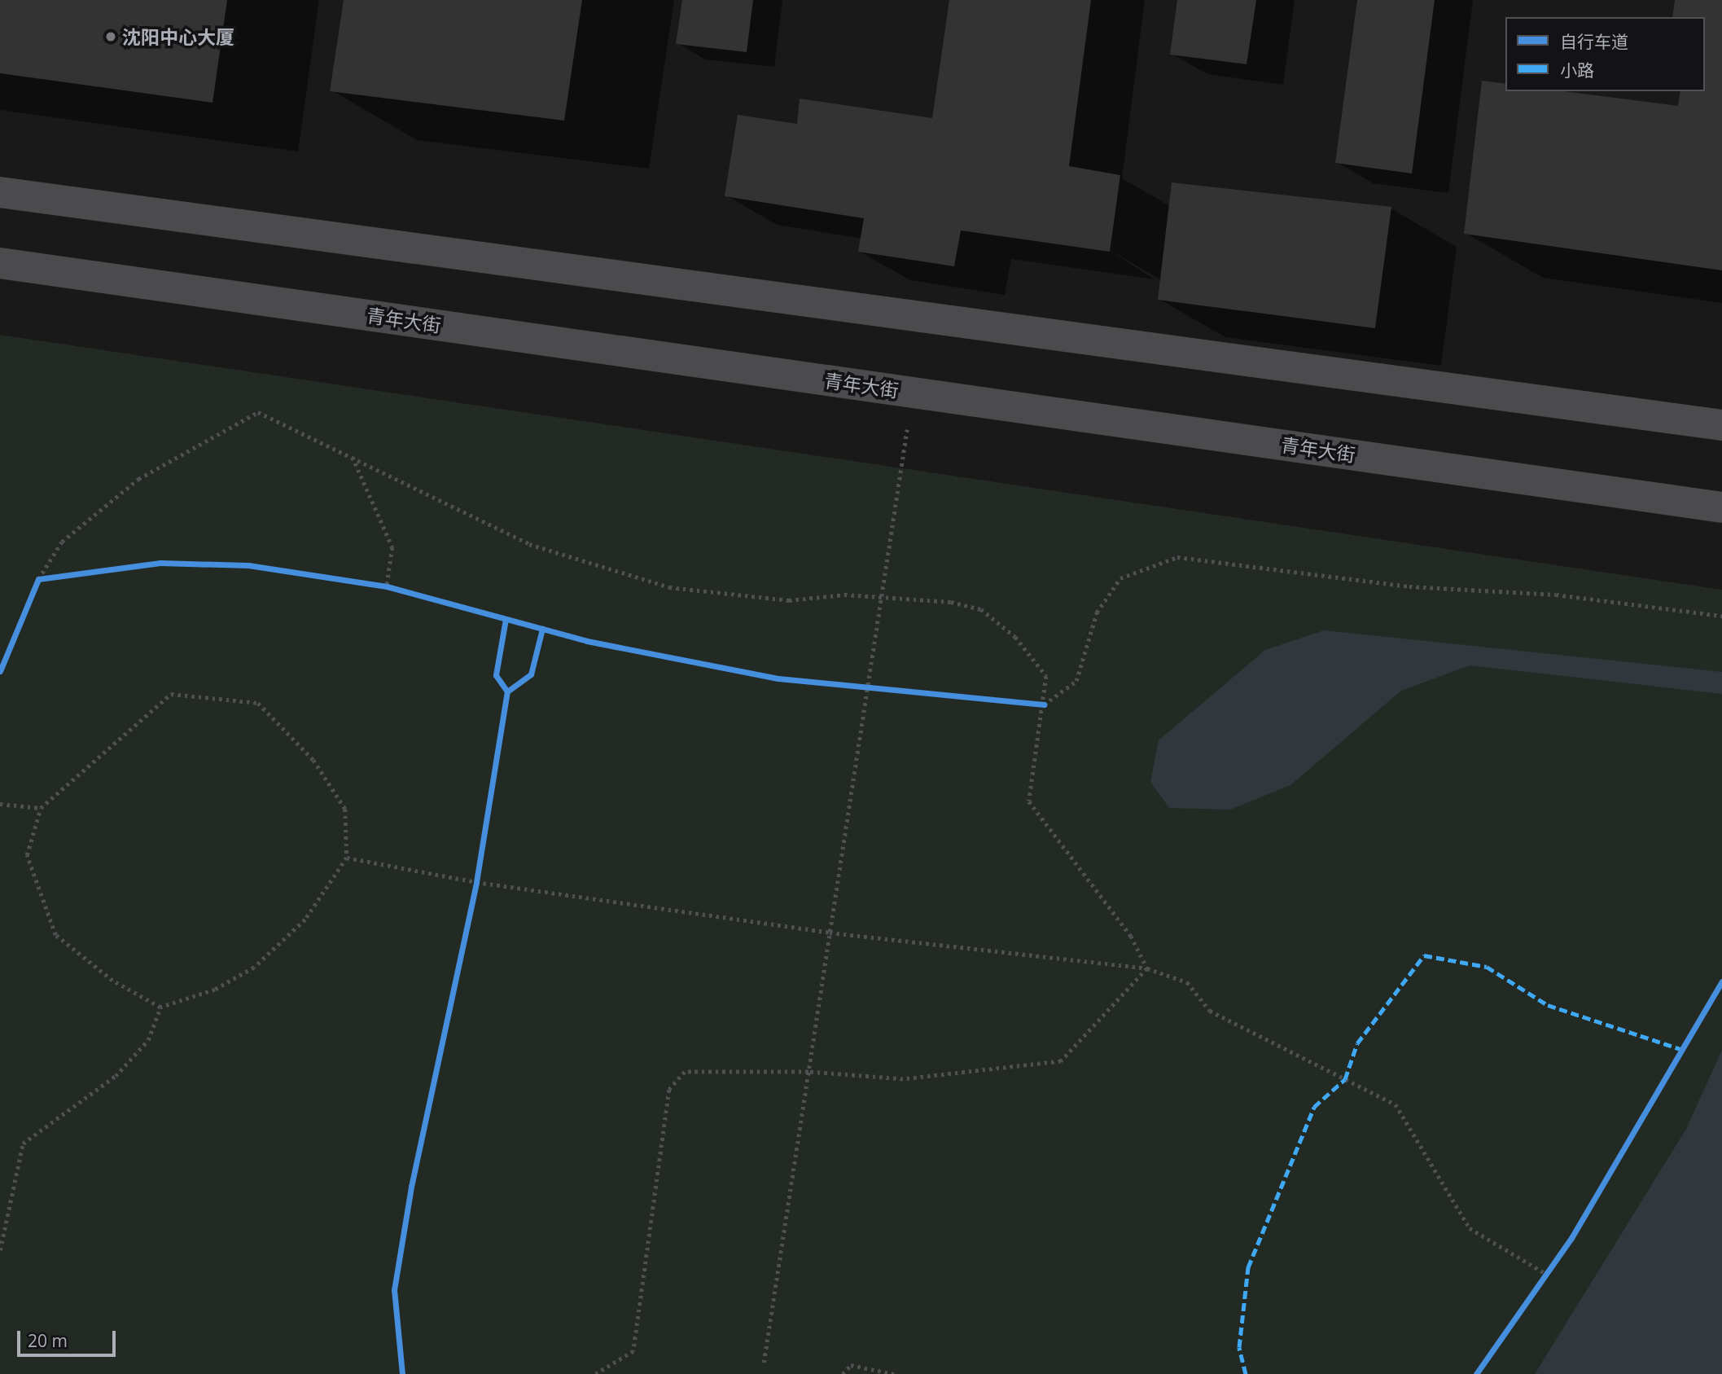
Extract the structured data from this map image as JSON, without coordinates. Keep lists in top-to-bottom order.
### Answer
{
  "streets": {
    "main road": ["青年大街"]
  },
  "places": ["沈阳中心大厦"],
  "legend": ["自行车道", "小路"],
  "scale_bar": "20 m"
}
